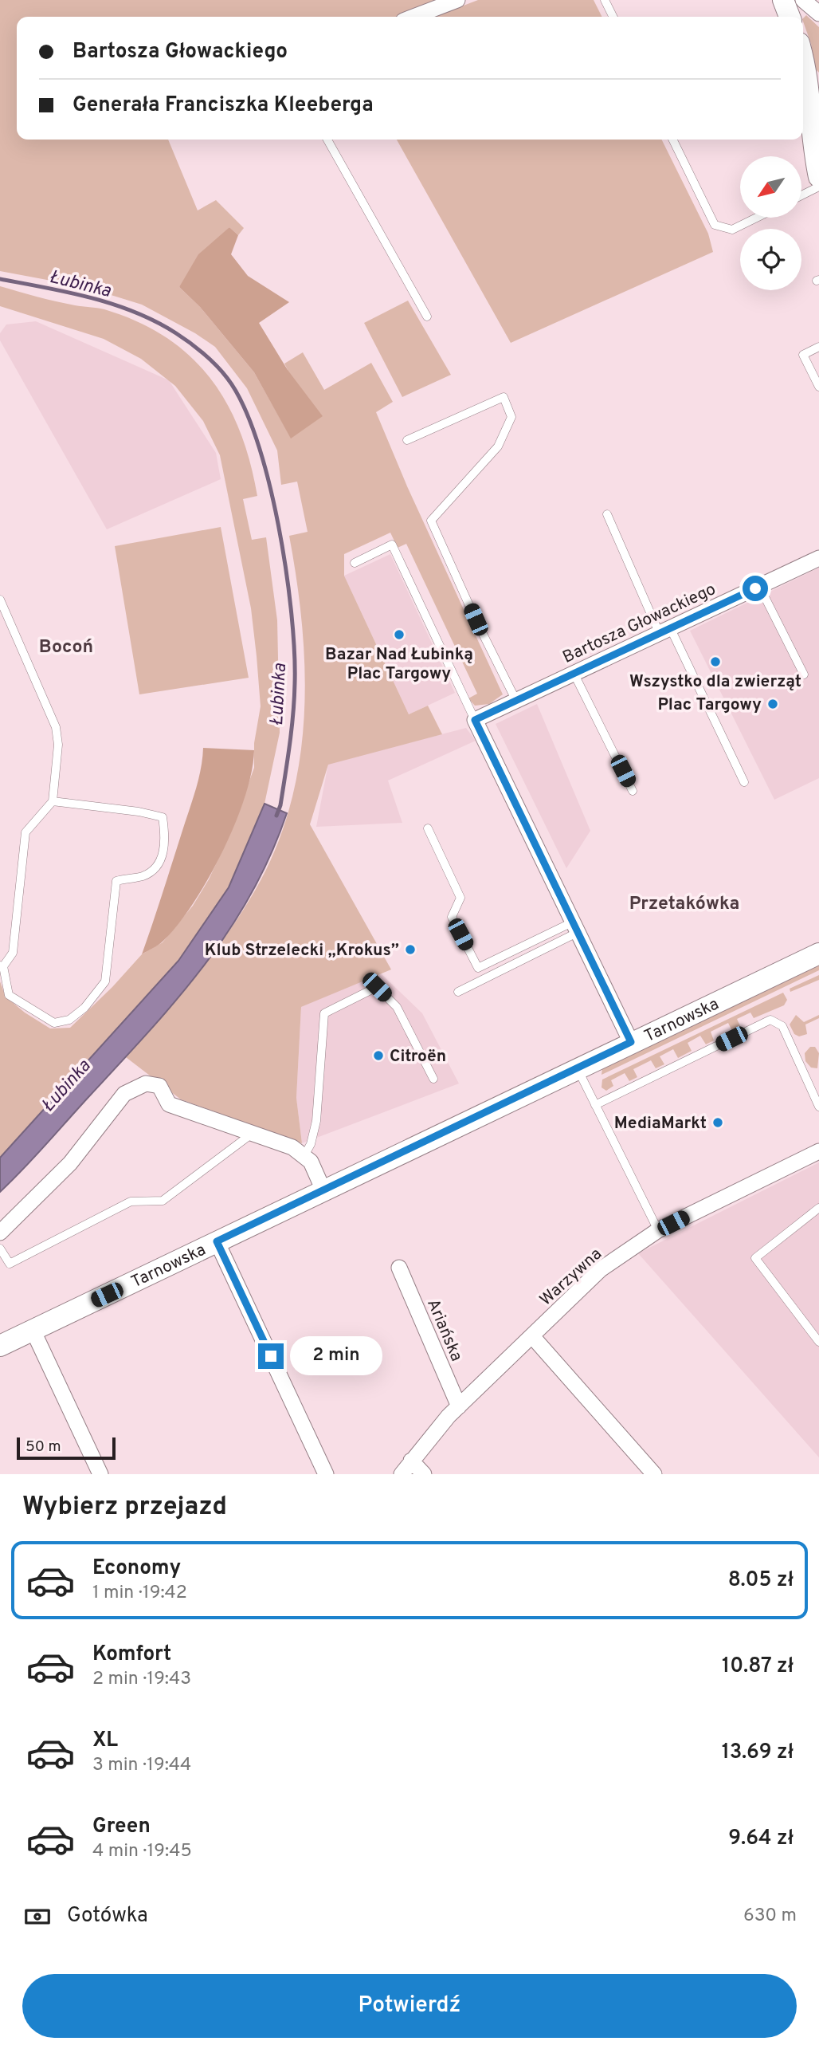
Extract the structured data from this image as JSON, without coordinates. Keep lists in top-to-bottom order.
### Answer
{
  "streets": {
    "main road": ["Tarnowska"],
    "street": ["Bartosza Głowackiego", "Warzywna", "Ariańska"]
  },
  "crossings": [
    ["Warzywna", "Ariańska"]
  ],
  "districts": ["Bocoń", "Przetakówka"],
  "water": ["Łubinka"],
  "places": [
    "Bazar Nad Łubinką Plac Targowy",
    "Wszystko dla zwierząt",
    "Plac Targowy",
    "Klub Strzelecki „Krokus”",
    "Citroën",
    "MediaMarkt"
  ],
  "scale_bar": "50 m",
  "north": "bottom left",
  "page": {
    "banner": ["Bartosza Głowackiego", "Generała Franciszka Kleeberga"],
    "bubble": "2 min",
    "scale": "50 m",
    "heading": "Wybierz przejazd",
    "list": [
      {
        "name": "Economy",
        "note": "1 min · 19:42",
        "value": "8.05 zł"
      },
      {
        "name": "Komfort",
        "note": "2 min · 19:43",
        "value": "10.87 zł"
      },
      {
        "name": "XL",
        "note": "3 min · 19:44",
        "value": "13.69 zł"
      },
      {
        "name": "Green",
        "note": "4 min · 19:45",
        "value": "9.64 zł"
      }
    ],
    "pay": ["Gotówka", "630 m"],
    "buttons": "Potwierdź"
  }
}
